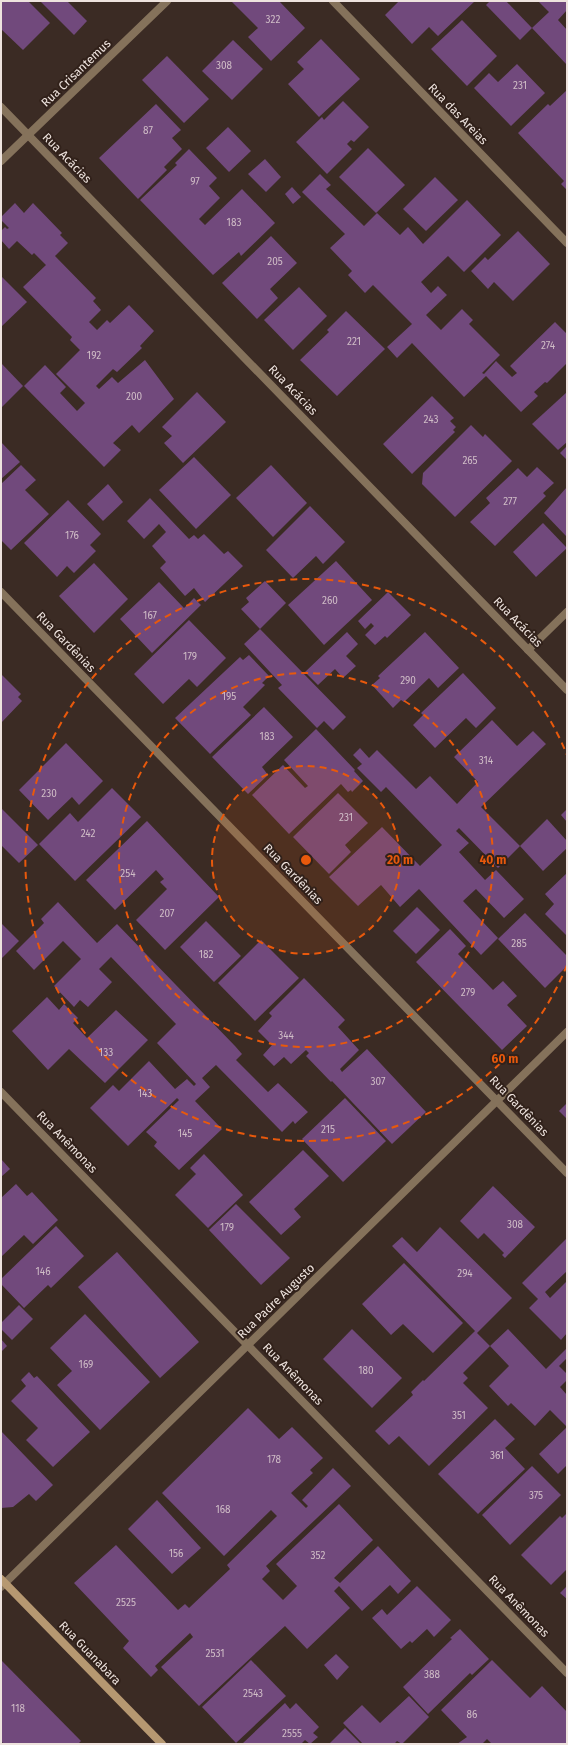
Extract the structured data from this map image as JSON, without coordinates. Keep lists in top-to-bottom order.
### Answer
{
  "streets": {
    "main road": ["Rua Guanabara"],
    "street": [
      "Rua Crisantemus",
      "Rua das Areias",
      "Rua Acácias",
      "Rua Gardênias",
      "Rua Anêmonas",
      "Rua Padre Augusto"
    ]
  },
  "crossings": [
    ["Rua Crisantemus", "Rua Acácias"],
    ["Rua Gardênias", "Rua Padre Augusto"],
    ["Rua Anêmonas", "Rua Padre Augusto"],
    ["Rua Padre Augusto", "Rua Guanabara"]
  ],
  "house_numbers": [
    "322",
    "308",
    "231",
    "87",
    "97",
    "183",
    "205",
    "221",
    "274",
    "192",
    "200",
    "243",
    "265",
    "277",
    "176",
    "260",
    "167",
    "179",
    "290",
    "195",
    "183",
    "314",
    "230",
    "231",
    "242",
    "254",
    "207",
    "285",
    "182",
    "279",
    "344",
    "133",
    "307",
    "143",
    "215",
    "145",
    "308",
    "179",
    "146",
    "294",
    "169",
    "180",
    "351",
    "361",
    "178",
    "375",
    "168",
    "156",
    "352",
    "2525",
    "2531",
    "388",
    "2543",
    "118",
    "86",
    "2555"
  ],
  "rings": ["20 m", "40 m", "60 m"]
}
